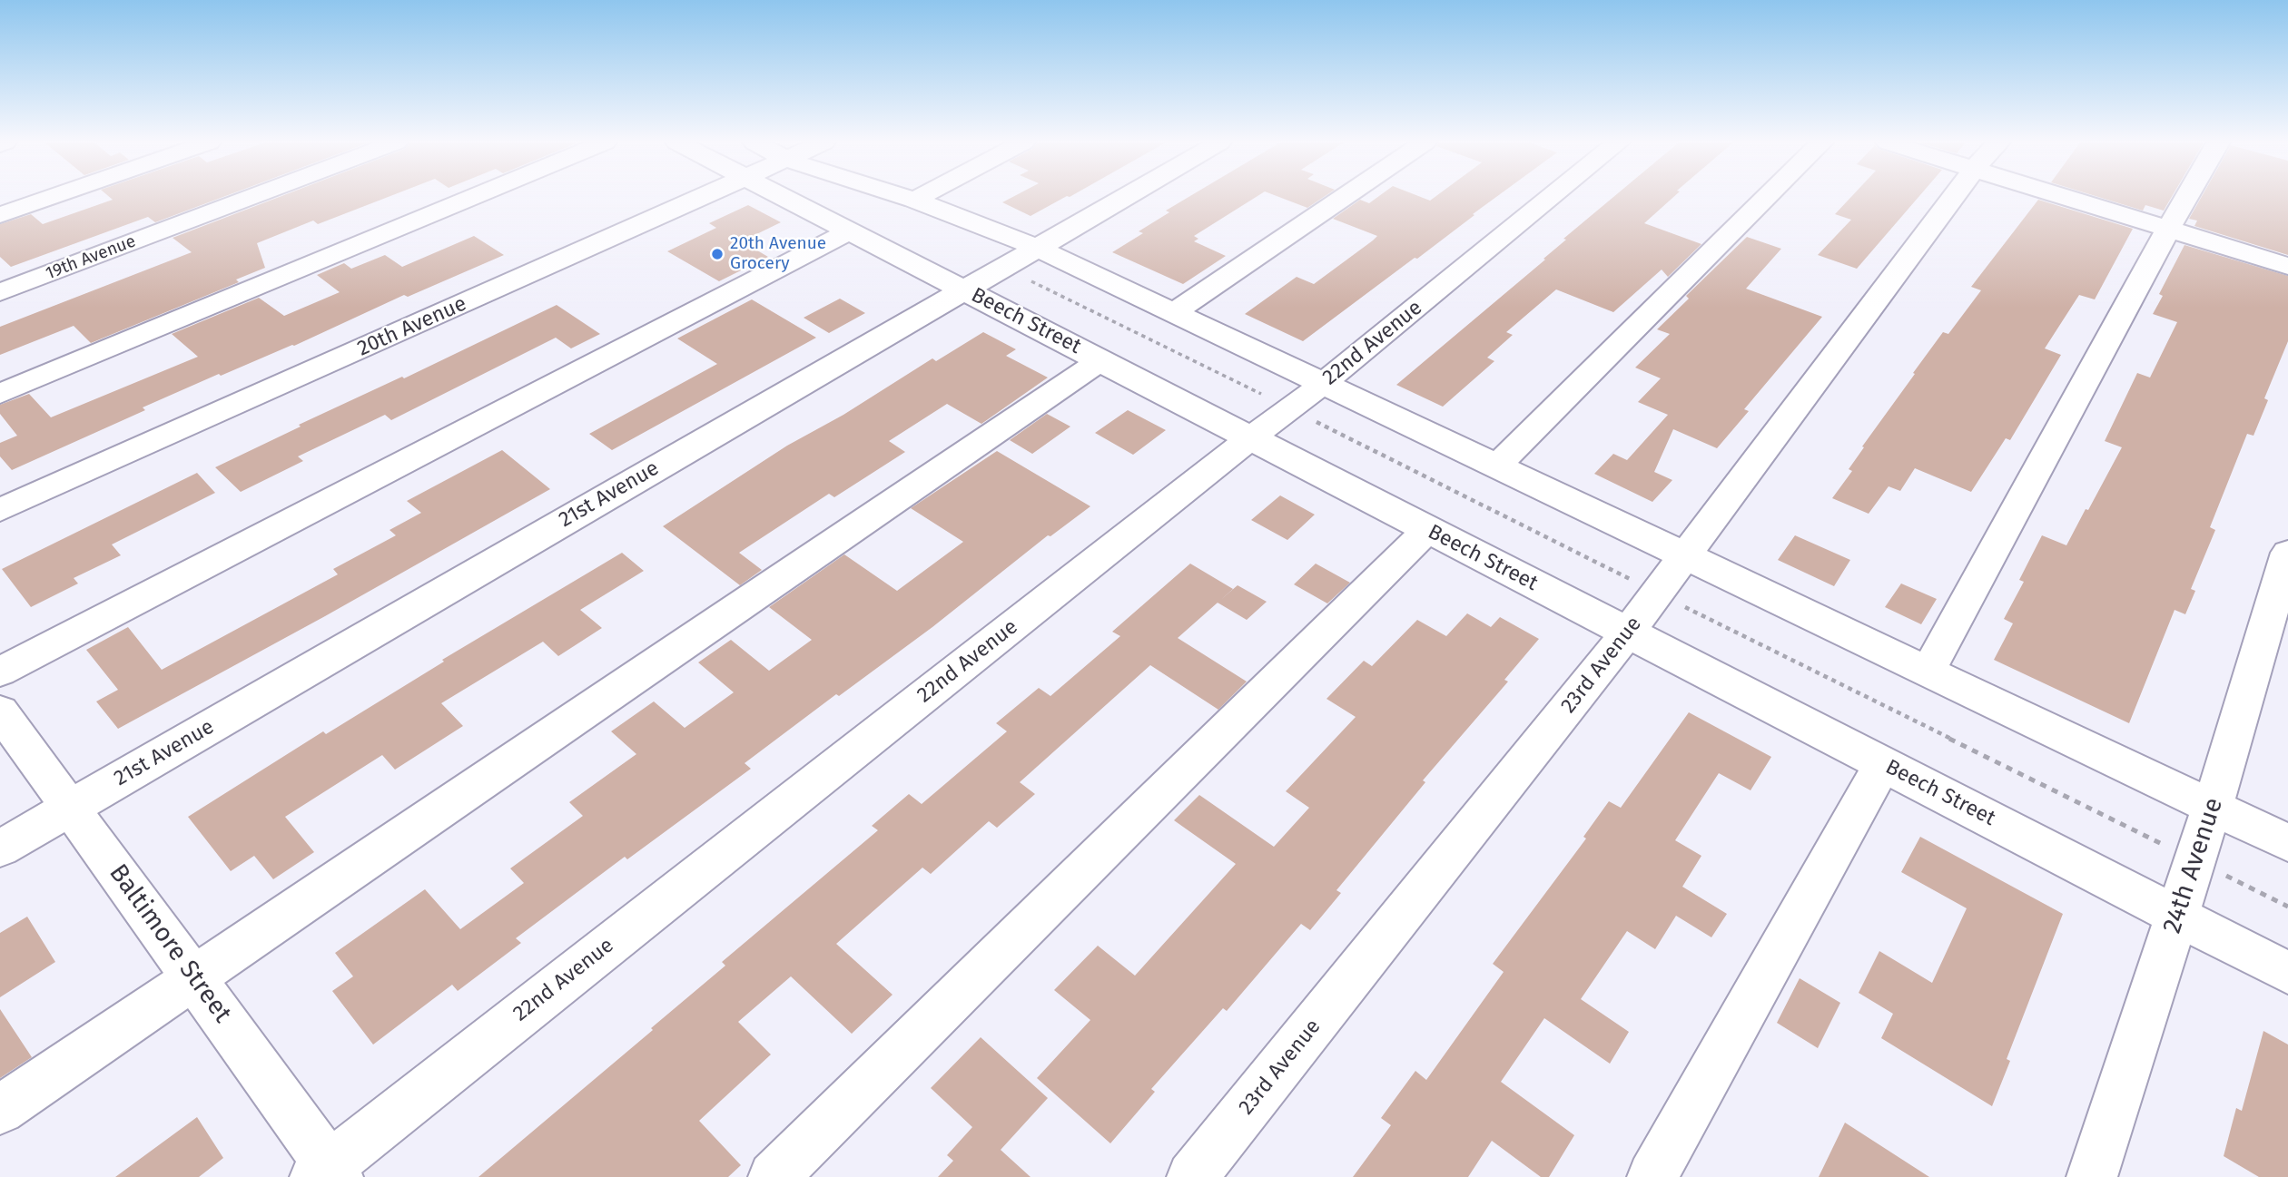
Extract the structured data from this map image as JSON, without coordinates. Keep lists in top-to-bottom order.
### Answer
{
  "streets": {
    "street": [
      "19th Avenue",
      "Beech Street",
      "20th Avenue",
      "22nd Avenue",
      "21st Avenue",
      "23rd Avenue",
      "24th Avenue",
      "Baltimore Street"
    ]
  },
  "crossings": [
    ["Beech Street", "22nd Avenue"],
    ["Beech Street", "21st Avenue"],
    ["Beech Street", "23rd Avenue"],
    ["Beech Street", "24th Avenue"],
    ["22nd Avenue", "Baltimore Street"],
    ["21st Avenue", "Baltimore Street"]
  ],
  "places": ["20th Avenue Grocery"]
}
